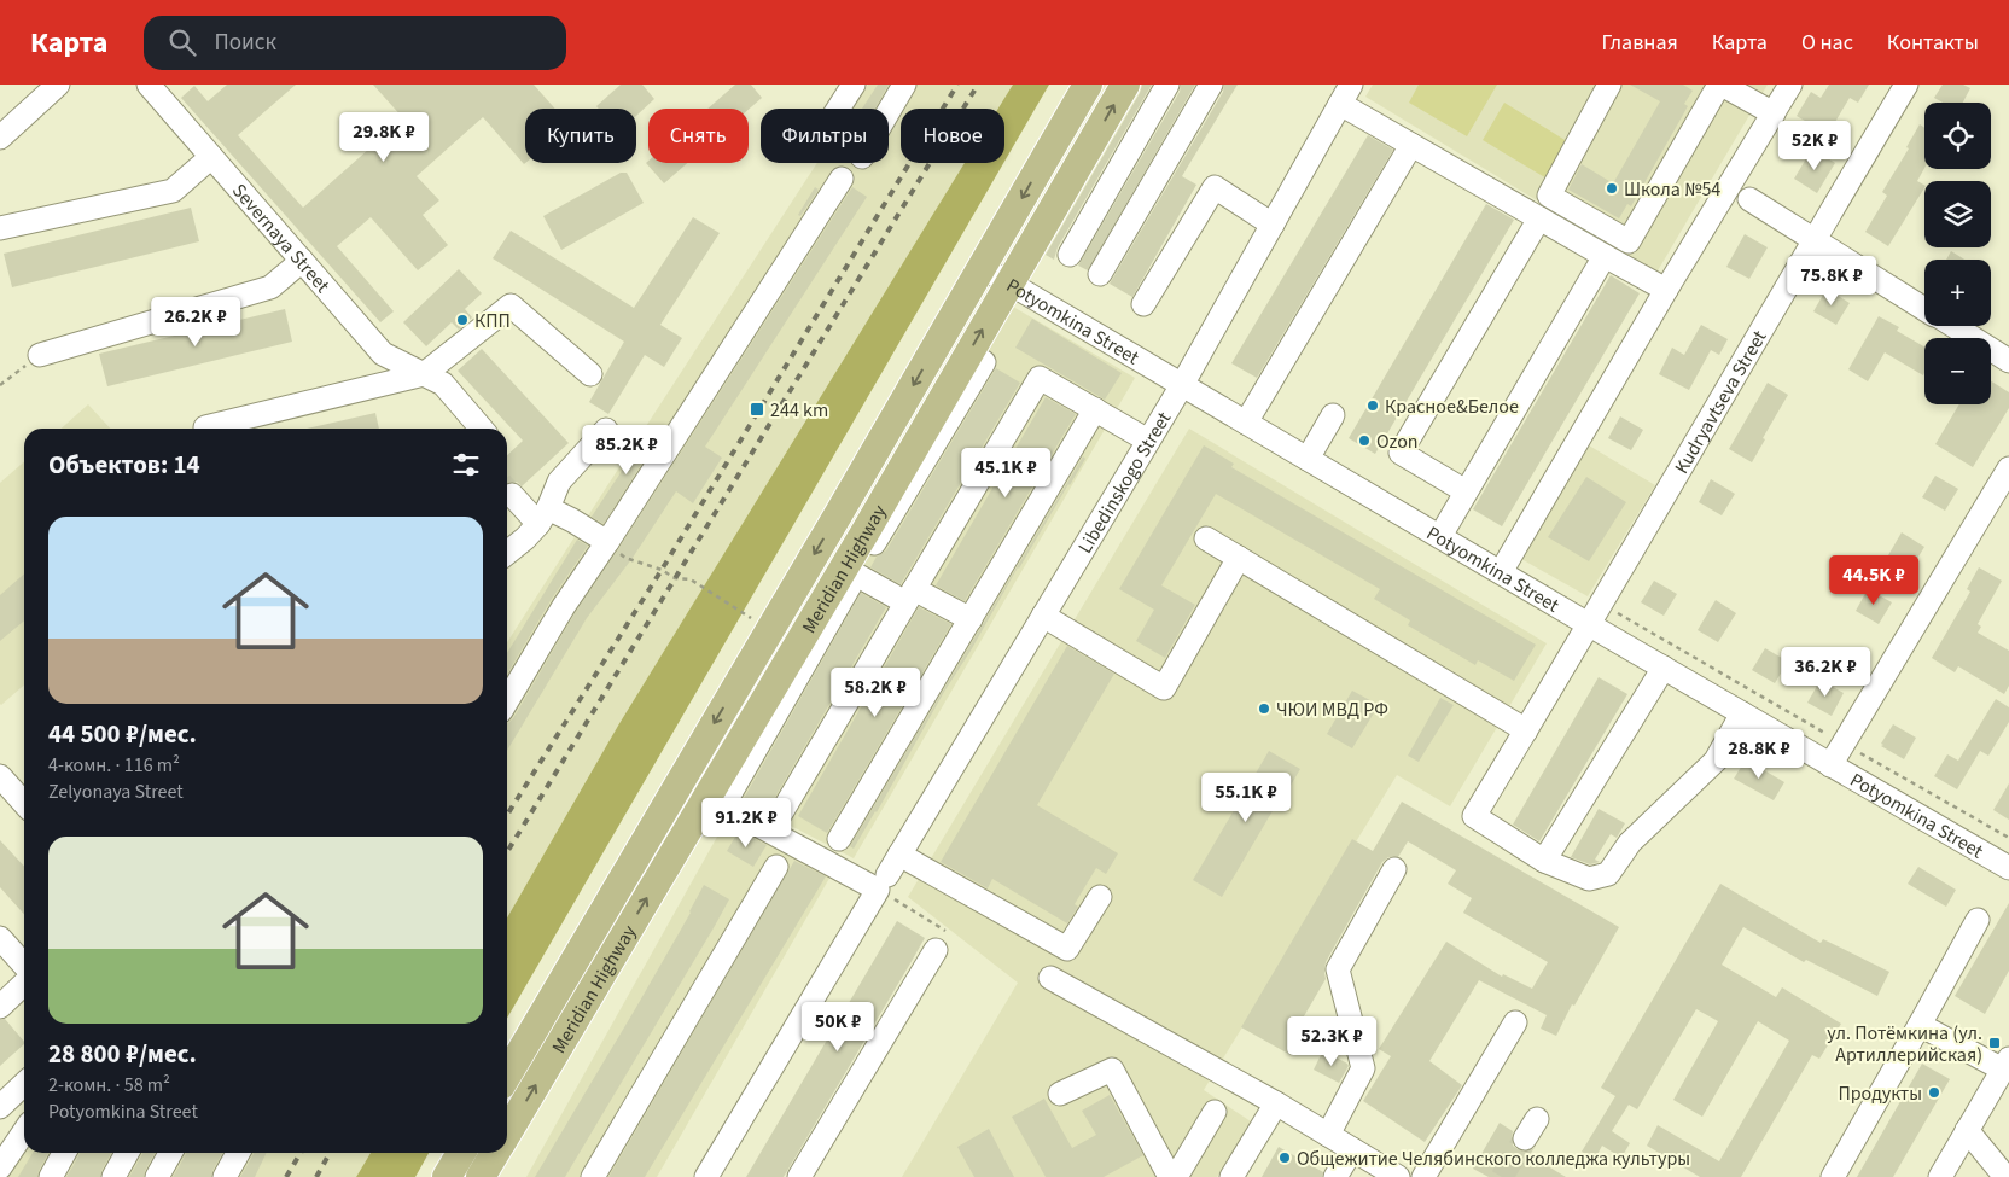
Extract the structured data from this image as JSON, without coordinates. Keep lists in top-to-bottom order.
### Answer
{
  "streets": {
    "main road": ["Meridian Highway"],
    "street": [
      "Severnaya Street",
      "Potyomkina Street",
      "Kudryavtseva Street",
      "Libedinskogo Street"
    ]
  },
  "crossings": [
    ["Potyomkina Street", "Kudryavtseva Street"],
    ["Potyomkina Street", "Libedinskogo Street"],
    ["Potyomkina Street", "Meridian Highway"]
  ],
  "places": {
    "other": [
      "Школа №54",
      "КПП",
      "Красное&Белое",
      "Ozon",
      "ЧЮИ МВД РФ",
      "Продукты",
      "Общежитие Челябинского колледжа культуры"
    ],
    "transit": ["244 km", "ул. Потёмкина (ул. Артиллерийская)"]
  },
  "page": {
    "header": "Карта",
    "search": "Поиск",
    "nav": [
      "Главная",
      "Карта",
      "О нас",
      "Контакты"
    ],
    "map_buttons": ["+", "−"],
    "chip": [
      "Купить",
      "Снять",
      "Фильтры",
      "Новое"
    ],
    "price": [
      "29.8K ₽",
      "52K ₽",
      "75.8K ₽",
      "26.2K ₽",
      "85.2K ₽",
      "45.1K ₽",
      "44.5K ₽",
      "36.2K ₽",
      "58.2K ₽",
      "28.8K ₽",
      "55.1K ₽",
      "91.2K ₽",
      "50K ₽",
      "52.3K ₽"
    ],
    "heading": "Объектов: 14",
    "list": [
      {
        "name": "44 500 ₽/мес.",
        "note": "4-комн. · 116 m² · Zelyonaya Street"
      },
      {
        "name": "28 800 ₽/мес.",
        "note": "2-комн. · 58 m² · Potyomkina Street"
      }
    ]
  }
}
